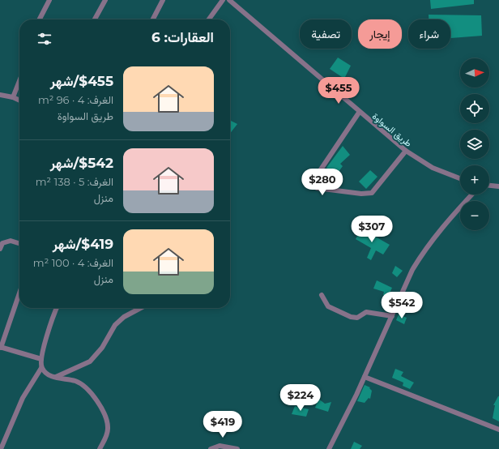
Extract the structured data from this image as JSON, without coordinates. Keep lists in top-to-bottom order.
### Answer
{
  "streets": {
    "street": ["طريق السواوة"]
  },
  "north": "right",
  "page": {
    "chip": ["شراء", "إيجار", "تصفية"],
    "heading": "العقارات: 6",
    "map_buttons": ["+", "−"],
    "list": [
      {
        "name": "$455/شهر",
        "note": "الغرف: 4 · 96 m² · طريق السواوة"
      },
      {
        "name": "$542/شهر",
        "note": "الغرف: 5 · 138 m² · منزل"
      },
      {
        "name": "$419/شهر",
        "note": "الغرف: 4 · 100 m² · منزل"
      }
    ],
    "price": [
      "$455",
      "$280",
      "$307",
      "$542",
      "$224",
      "$419"
    ]
  }
}
